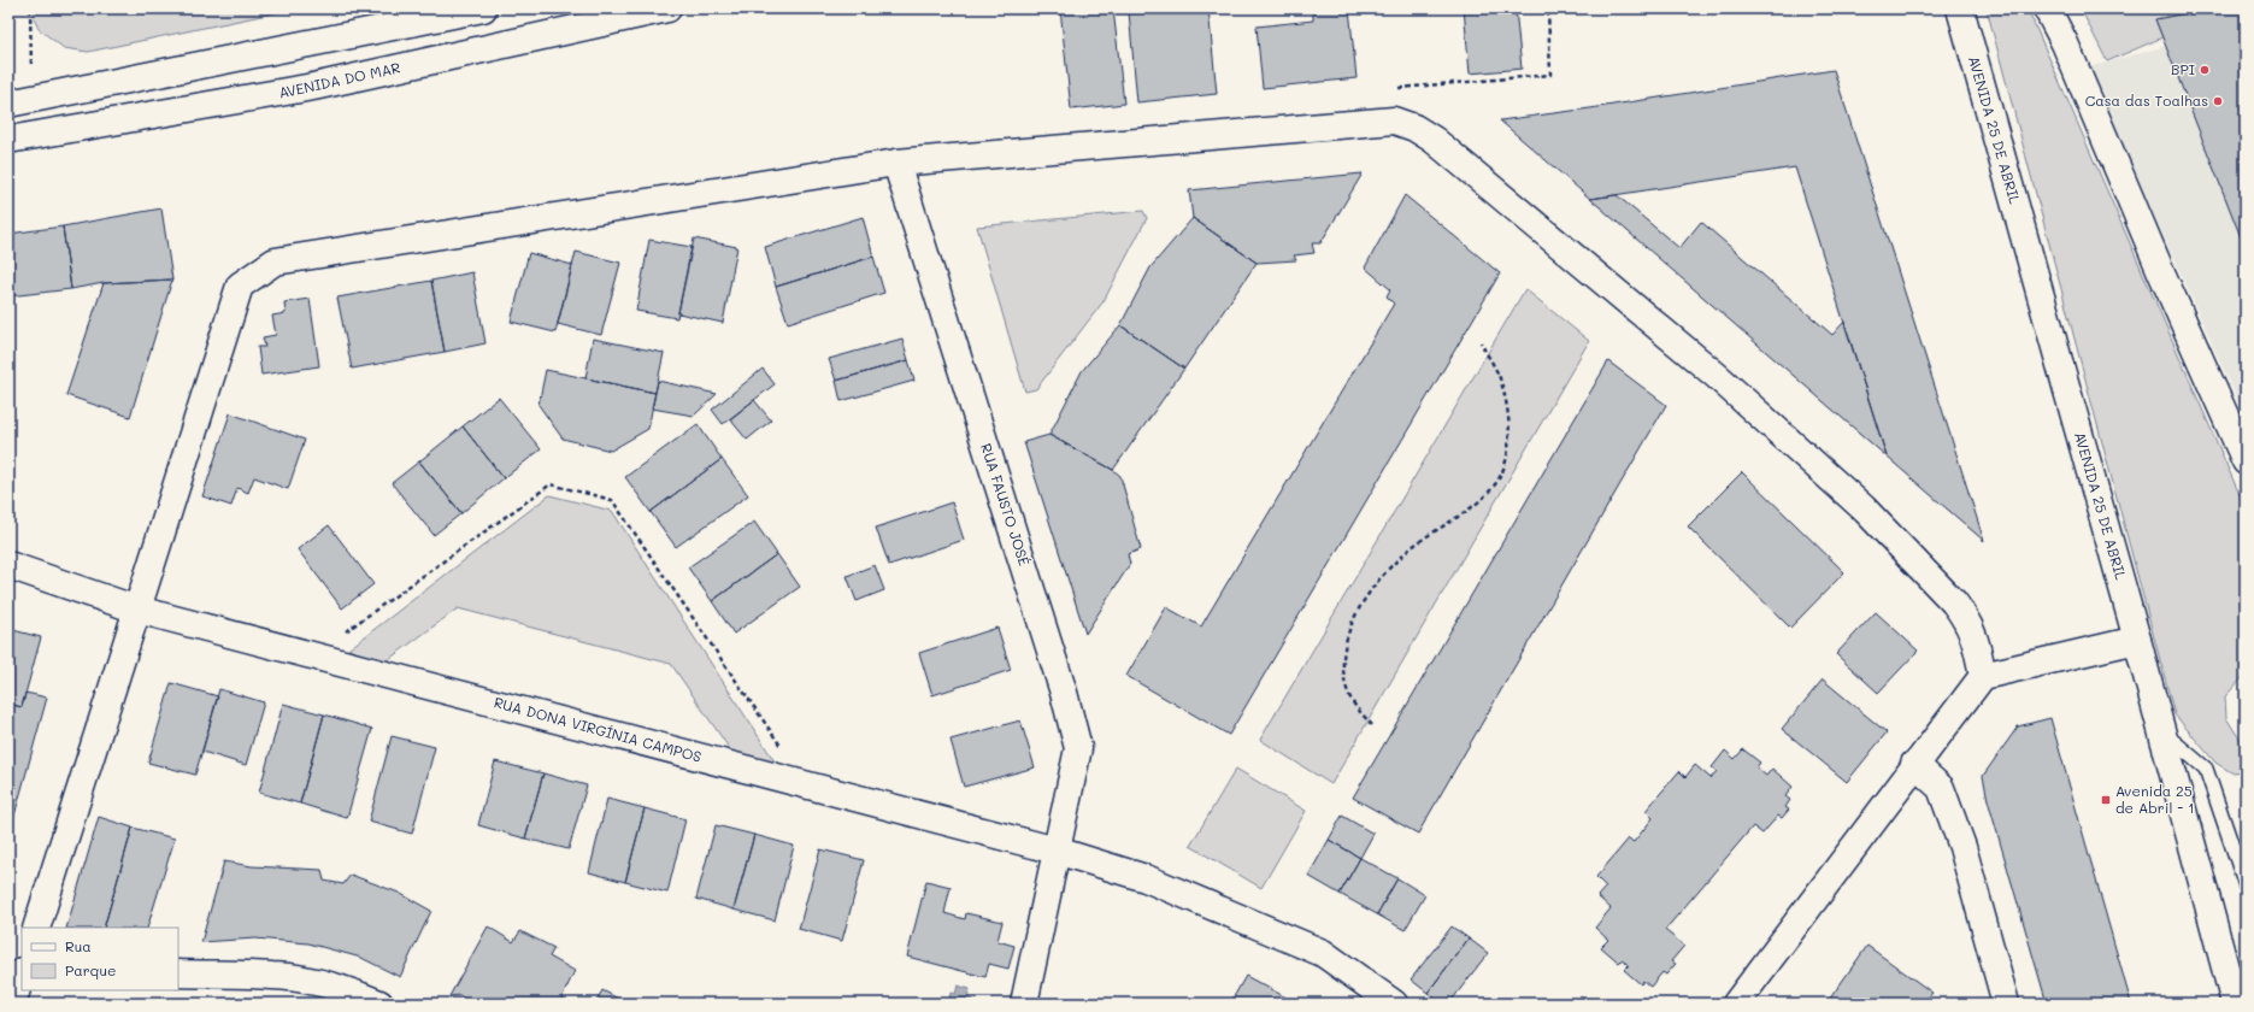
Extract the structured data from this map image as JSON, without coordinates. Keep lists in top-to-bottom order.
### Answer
{
  "streets": {
    "street": [
      "AVENIDA DO MAR",
      "AVENIDA 25 DE ABRIL",
      "RUA FAUSTO JOSÉ",
      "RUA DONA VIRGÍNIA CAMPOS"
    ]
  },
  "crossings": [
    ["RUA FAUSTO JOSÉ", "RUA DONA VIRGÍNIA CAMPOS"]
  ],
  "places": {
    "other": ["BPI", "Casa das Toalhas"],
    "transit": ["Avenida 25 de Abril - 1"]
  },
  "legend": ["Rua", "Parque"]
}
